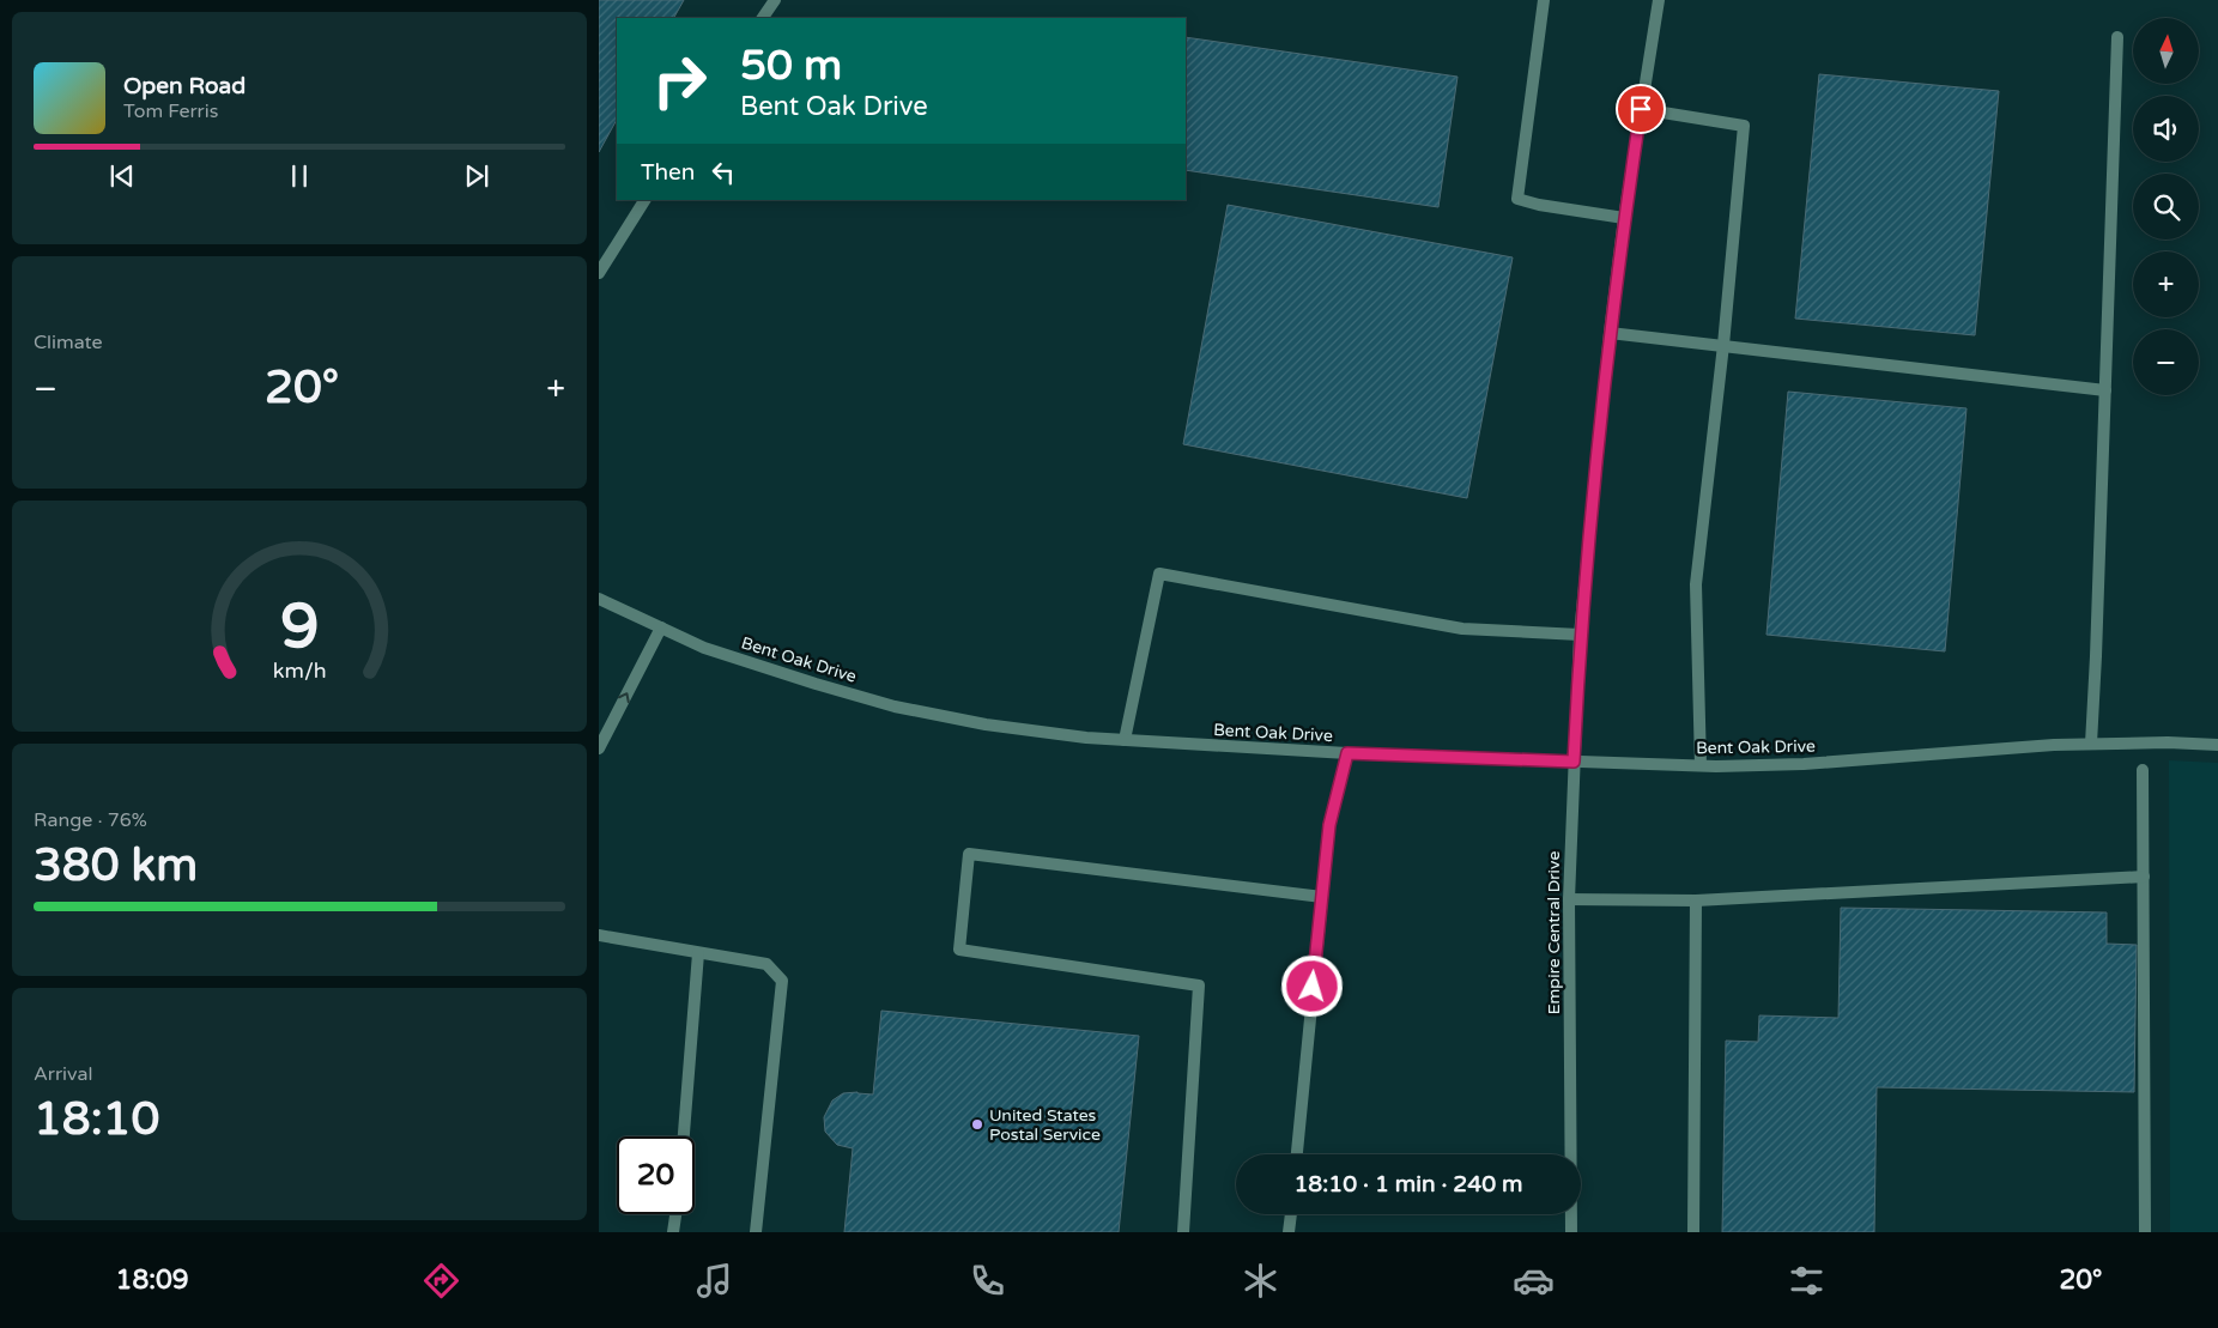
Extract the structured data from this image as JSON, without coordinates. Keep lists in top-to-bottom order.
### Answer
{
  "streets": {
    "street": ["Bent Oak Drive", "Empire Central Drive"]
  },
  "crossings": [
    ["Bent Oak Drive", "Empire Central Drive"]
  ],
  "places": ["United States Postal Service"],
  "north": "top",
  "page": {
    "map_buttons": ["+", "−"],
    "turn": ["50 m", "Bent Oak Drive"],
    "song": ["Open Road", "Tom Ferris"],
    "then": "Then",
    "tile": [
      "Climate",
      ["Range · 76%", "380 km"],
      ["Arrival", "18:10"]
    ],
    "heat": ["−", "20°", "+"],
    "limit": "20",
    "trip": "18:10 · 1 min · 240 m",
    "tabs": ["18:09", "20°"],
    "gauge": ["9", "km/h"]
  }
}
